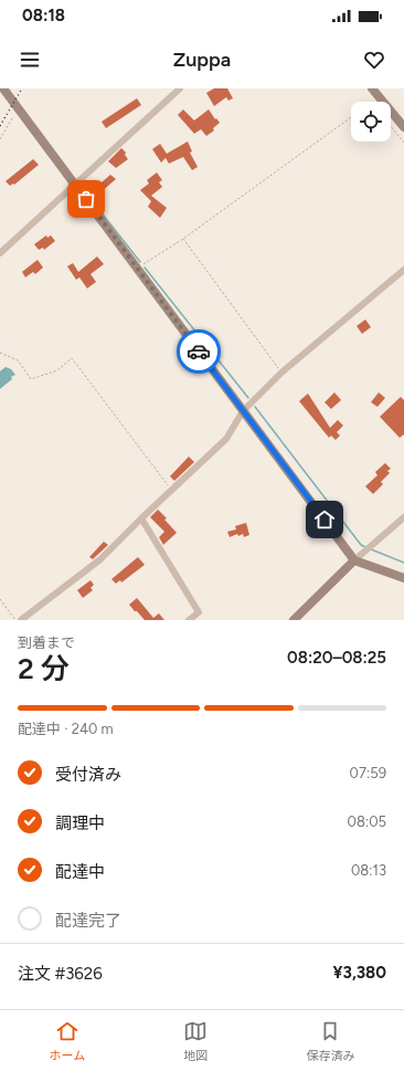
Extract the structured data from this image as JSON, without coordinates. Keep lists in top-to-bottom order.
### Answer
{
  "page": {
    "status": "08:18",
    "header": "Zuppa",
    "heading": ["2 分", "到着まで", "08:20–08:25"],
    "panel": ["注文 #3626", "¥3,380"],
    "bar": "配達中 · 240 m",
    "list": [
      ["受付済み", "07:59"],
      ["調理中", "08:05"],
      ["配達中", "08:13"],
      "配達完了"
    ],
    "tabs": ["ホーム", "地図", "保存済み"]
  }
}
